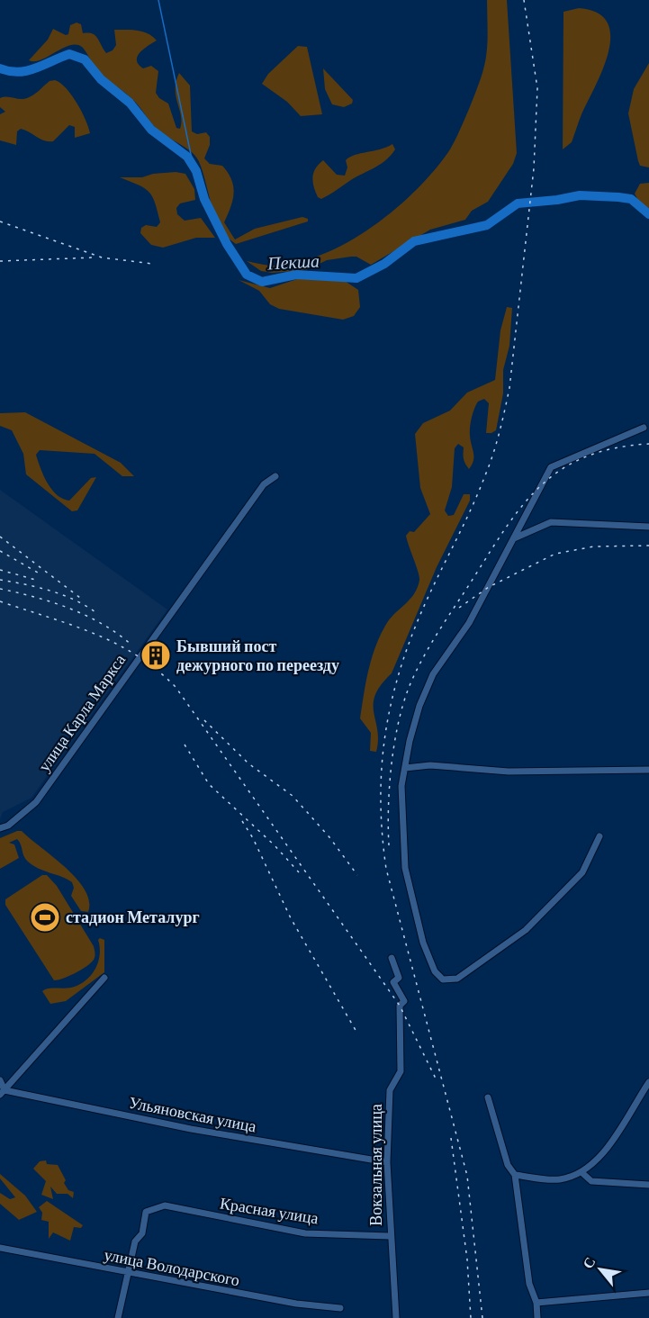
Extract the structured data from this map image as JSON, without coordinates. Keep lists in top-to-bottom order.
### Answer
{
  "streets": {
    "street": [
      "улица Карла Маркса",
      "Ульяновская улица",
      "Вокзальная улица",
      "Красная улица",
      "улица Володарского"
    ]
  },
  "crossings": [
    ["Ульяновская улица", "Вокзальная улица"],
    ["Вокзальная улица", "Красная улица"],
    ["Красная улица", "улица Володарского"]
  ],
  "water": ["Пекша"],
  "places": {
    "building": ["Бывший пост дежурного по переезду"],
    "sports": ["стадион Металург"]
  },
  "north": "top left"
}
